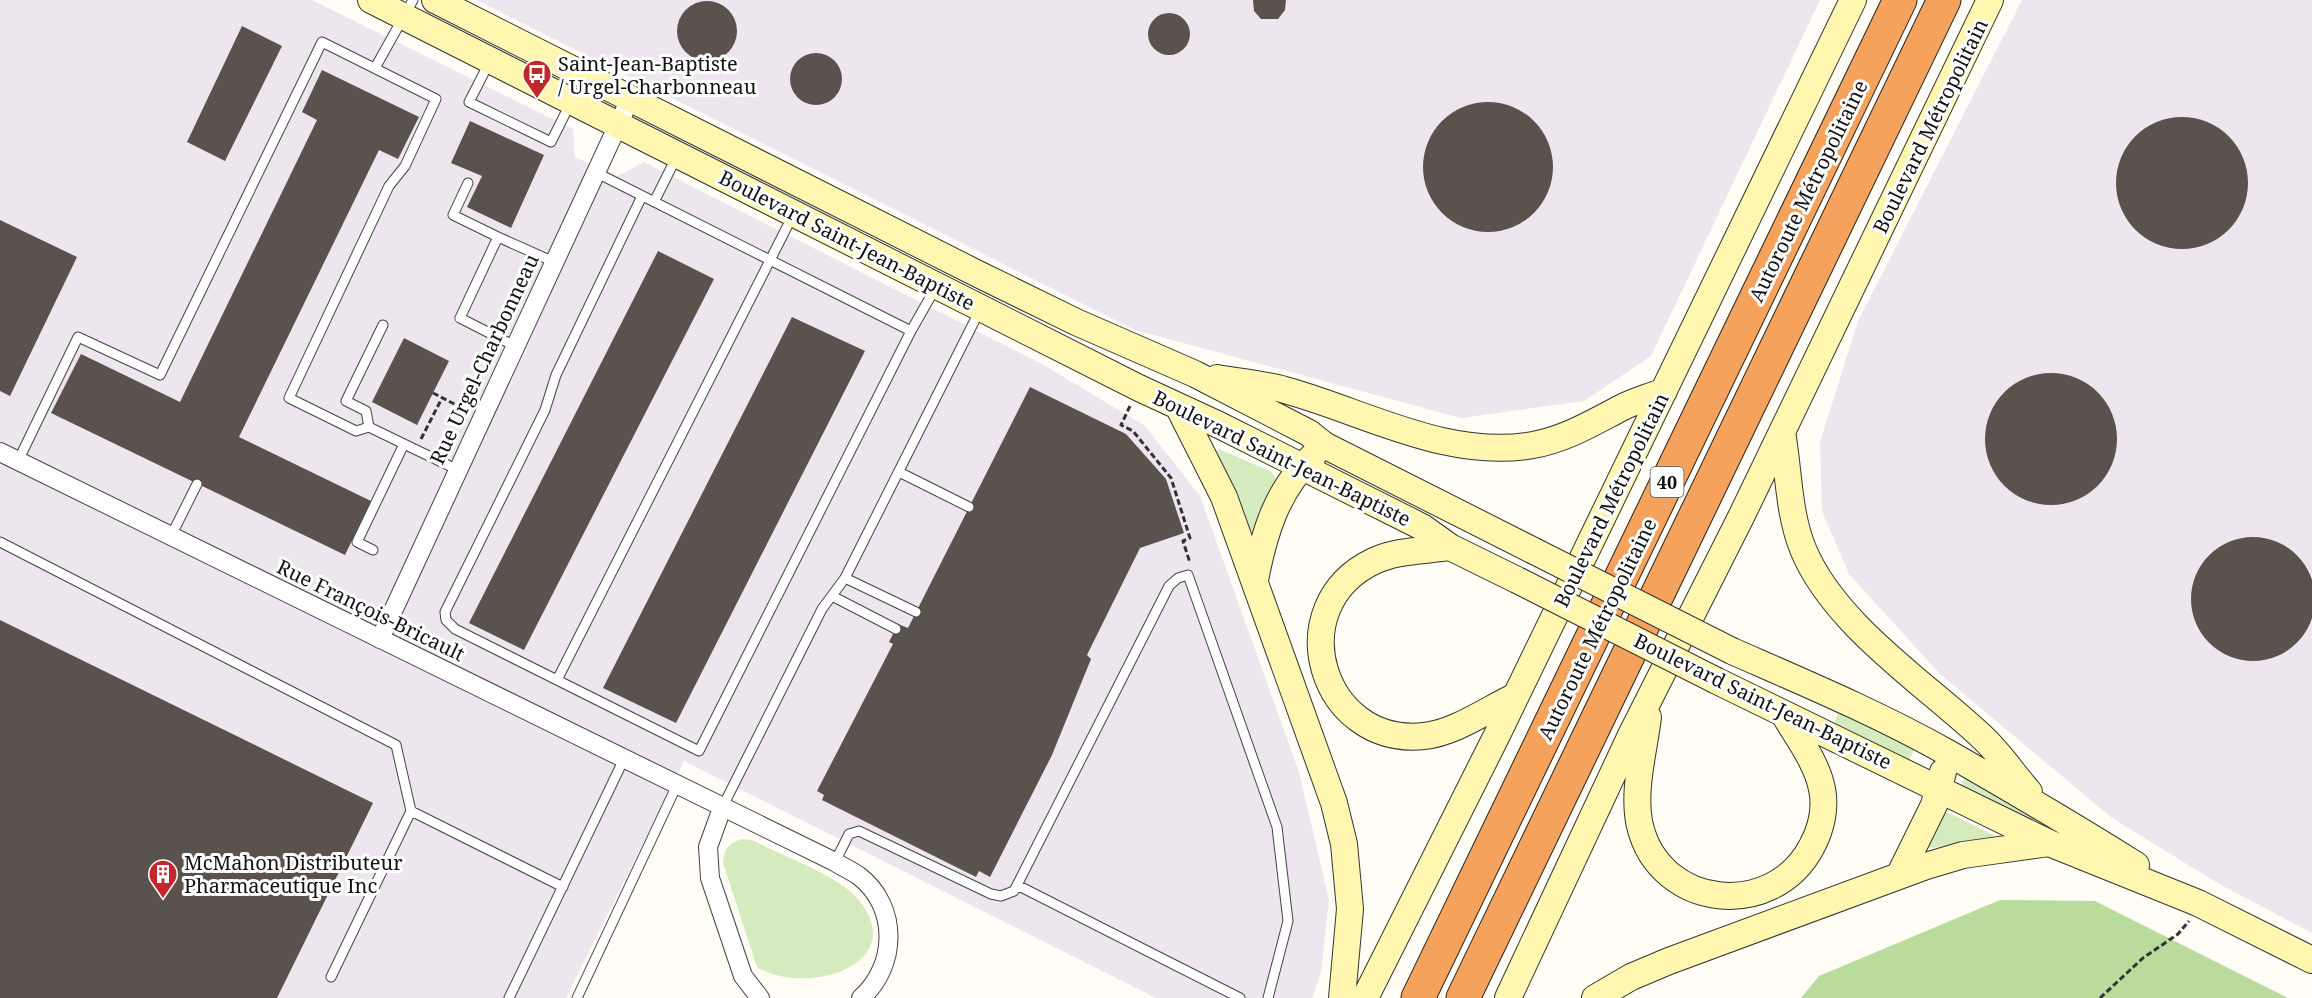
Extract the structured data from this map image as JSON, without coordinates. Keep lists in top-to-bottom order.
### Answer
{
  "streets": {
    "highway": ["Autoroute Métropolitaine", "40"],
    "main road": ["Boulevard Métropolitain", "Boulevard Saint-Jean-Baptiste"],
    "street": ["Rue Urgel-Charbonneau", "Rue François-Bricault"]
  },
  "crossings": [
    ["Boulevard Saint-Jean-Baptiste", "Rue Urgel-Charbonneau"],
    ["Rue Urgel-Charbonneau", "Rue François-Bricault"]
  ],
  "places": {
    "bus stop": ["Saint-Jean-Baptiste / Urgel-Charbonneau"],
    "building": ["McMahon Distributeur Pharmaceutique Inc"]
  }
}
